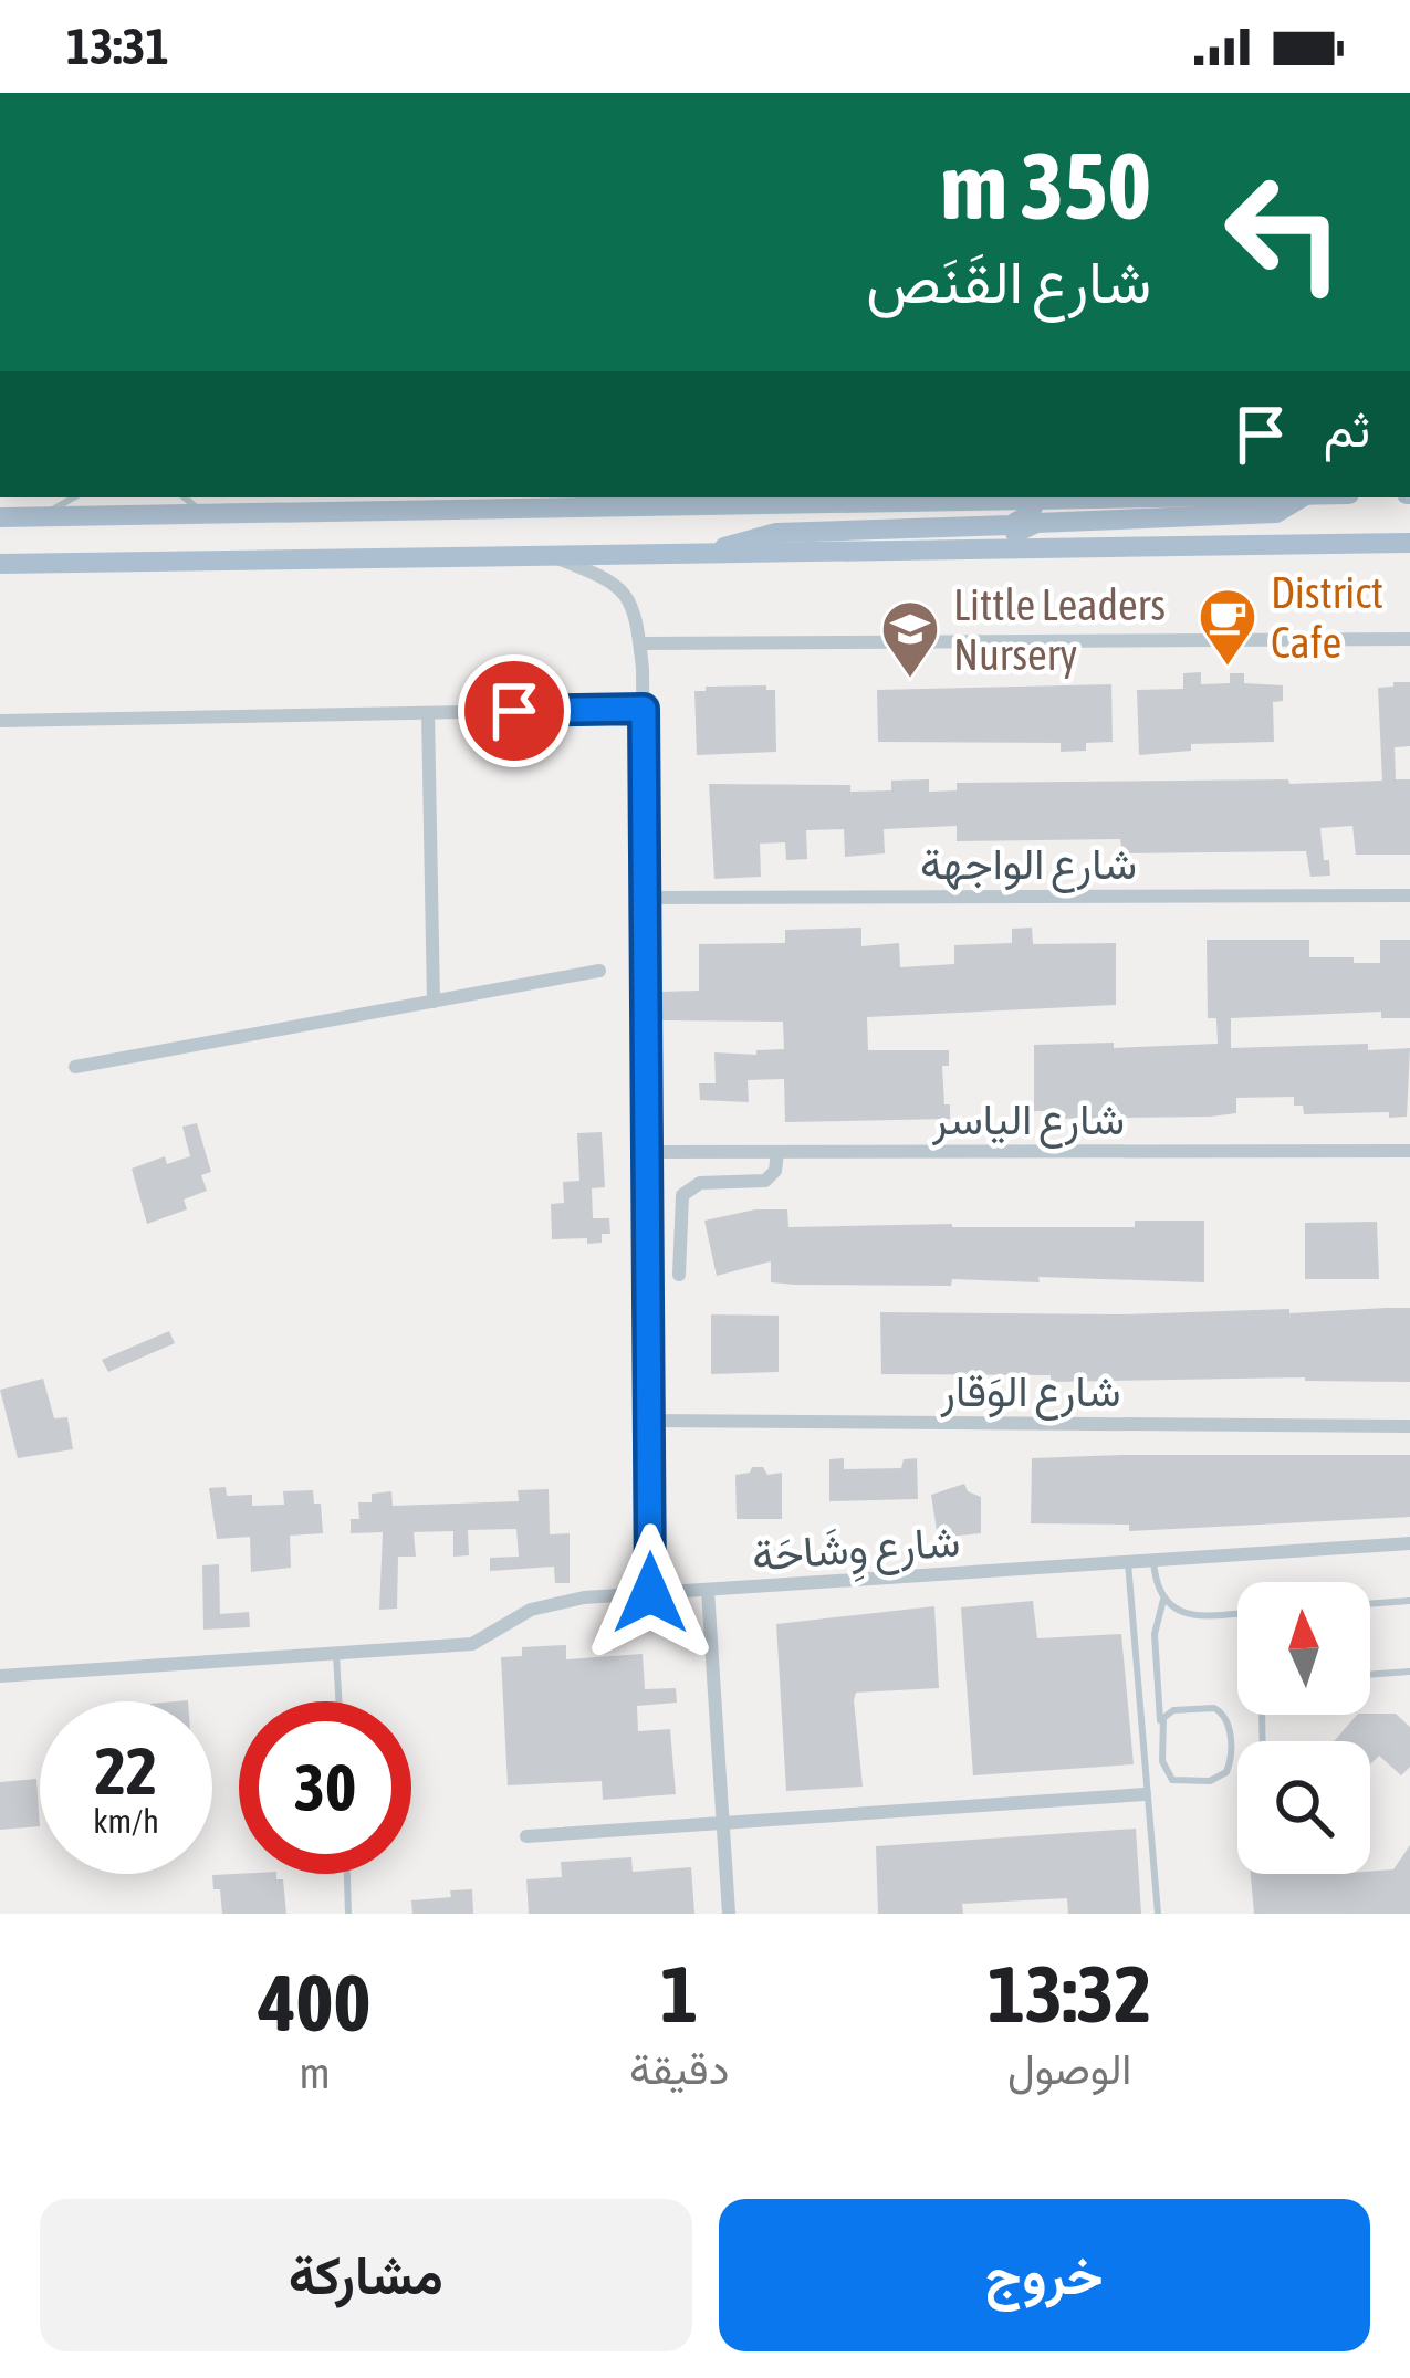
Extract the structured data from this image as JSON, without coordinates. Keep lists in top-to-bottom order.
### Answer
{
  "streets": {
    "street": [
      "شارع الواجهة",
      "شارع الياسر",
      "شارع الوَقار",
      "شارع وِشَاحَة"
    ]
  },
  "places": {
    "cafe": ["District Cafe"],
    "school or university": ["Little Leaders Nursery"]
  },
  "north": "top",
  "page": {
    "status": "13:31",
    "turn": ["350 m", "شارع القَنَص"],
    "then": "ثم",
    "speed": "22 km/h",
    "limit": "30",
    "eta": [
      "13:32",
      "الوصول",
      "1",
      "دقيقة",
      "400",
      "m"
    ],
    "buttons": ["خروج", "مشاركة"]
  }
}
